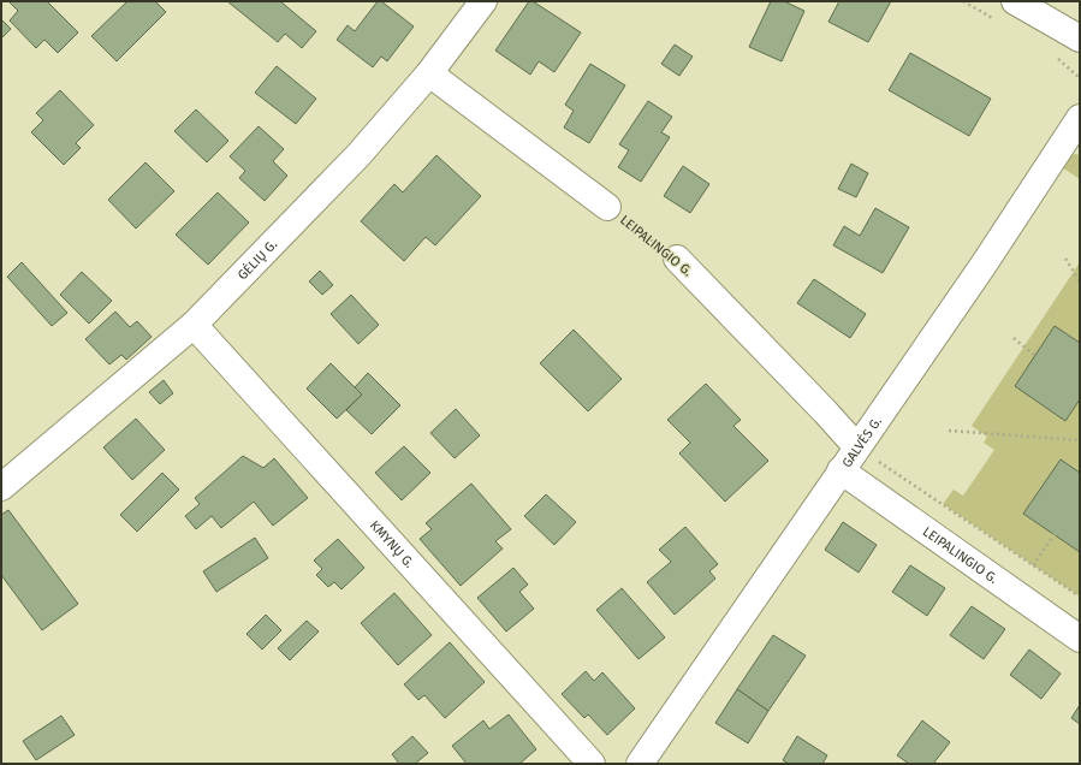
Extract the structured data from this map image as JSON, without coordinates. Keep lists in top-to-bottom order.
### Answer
{
  "streets": {
    "street": [
      "LEIPALINGIO G.",
      "GĖLIŲ G.",
      "GALVĖS G.",
      "KMYNŲ G."
    ]
  },
  "crossings": [
    ["LEIPALINGIO G.", "GĖLIŲ G."],
    ["LEIPALINGIO G.", "GALVĖS G."],
    ["GĖLIŲ G.", "KMYNŲ G."]
  ]
}
